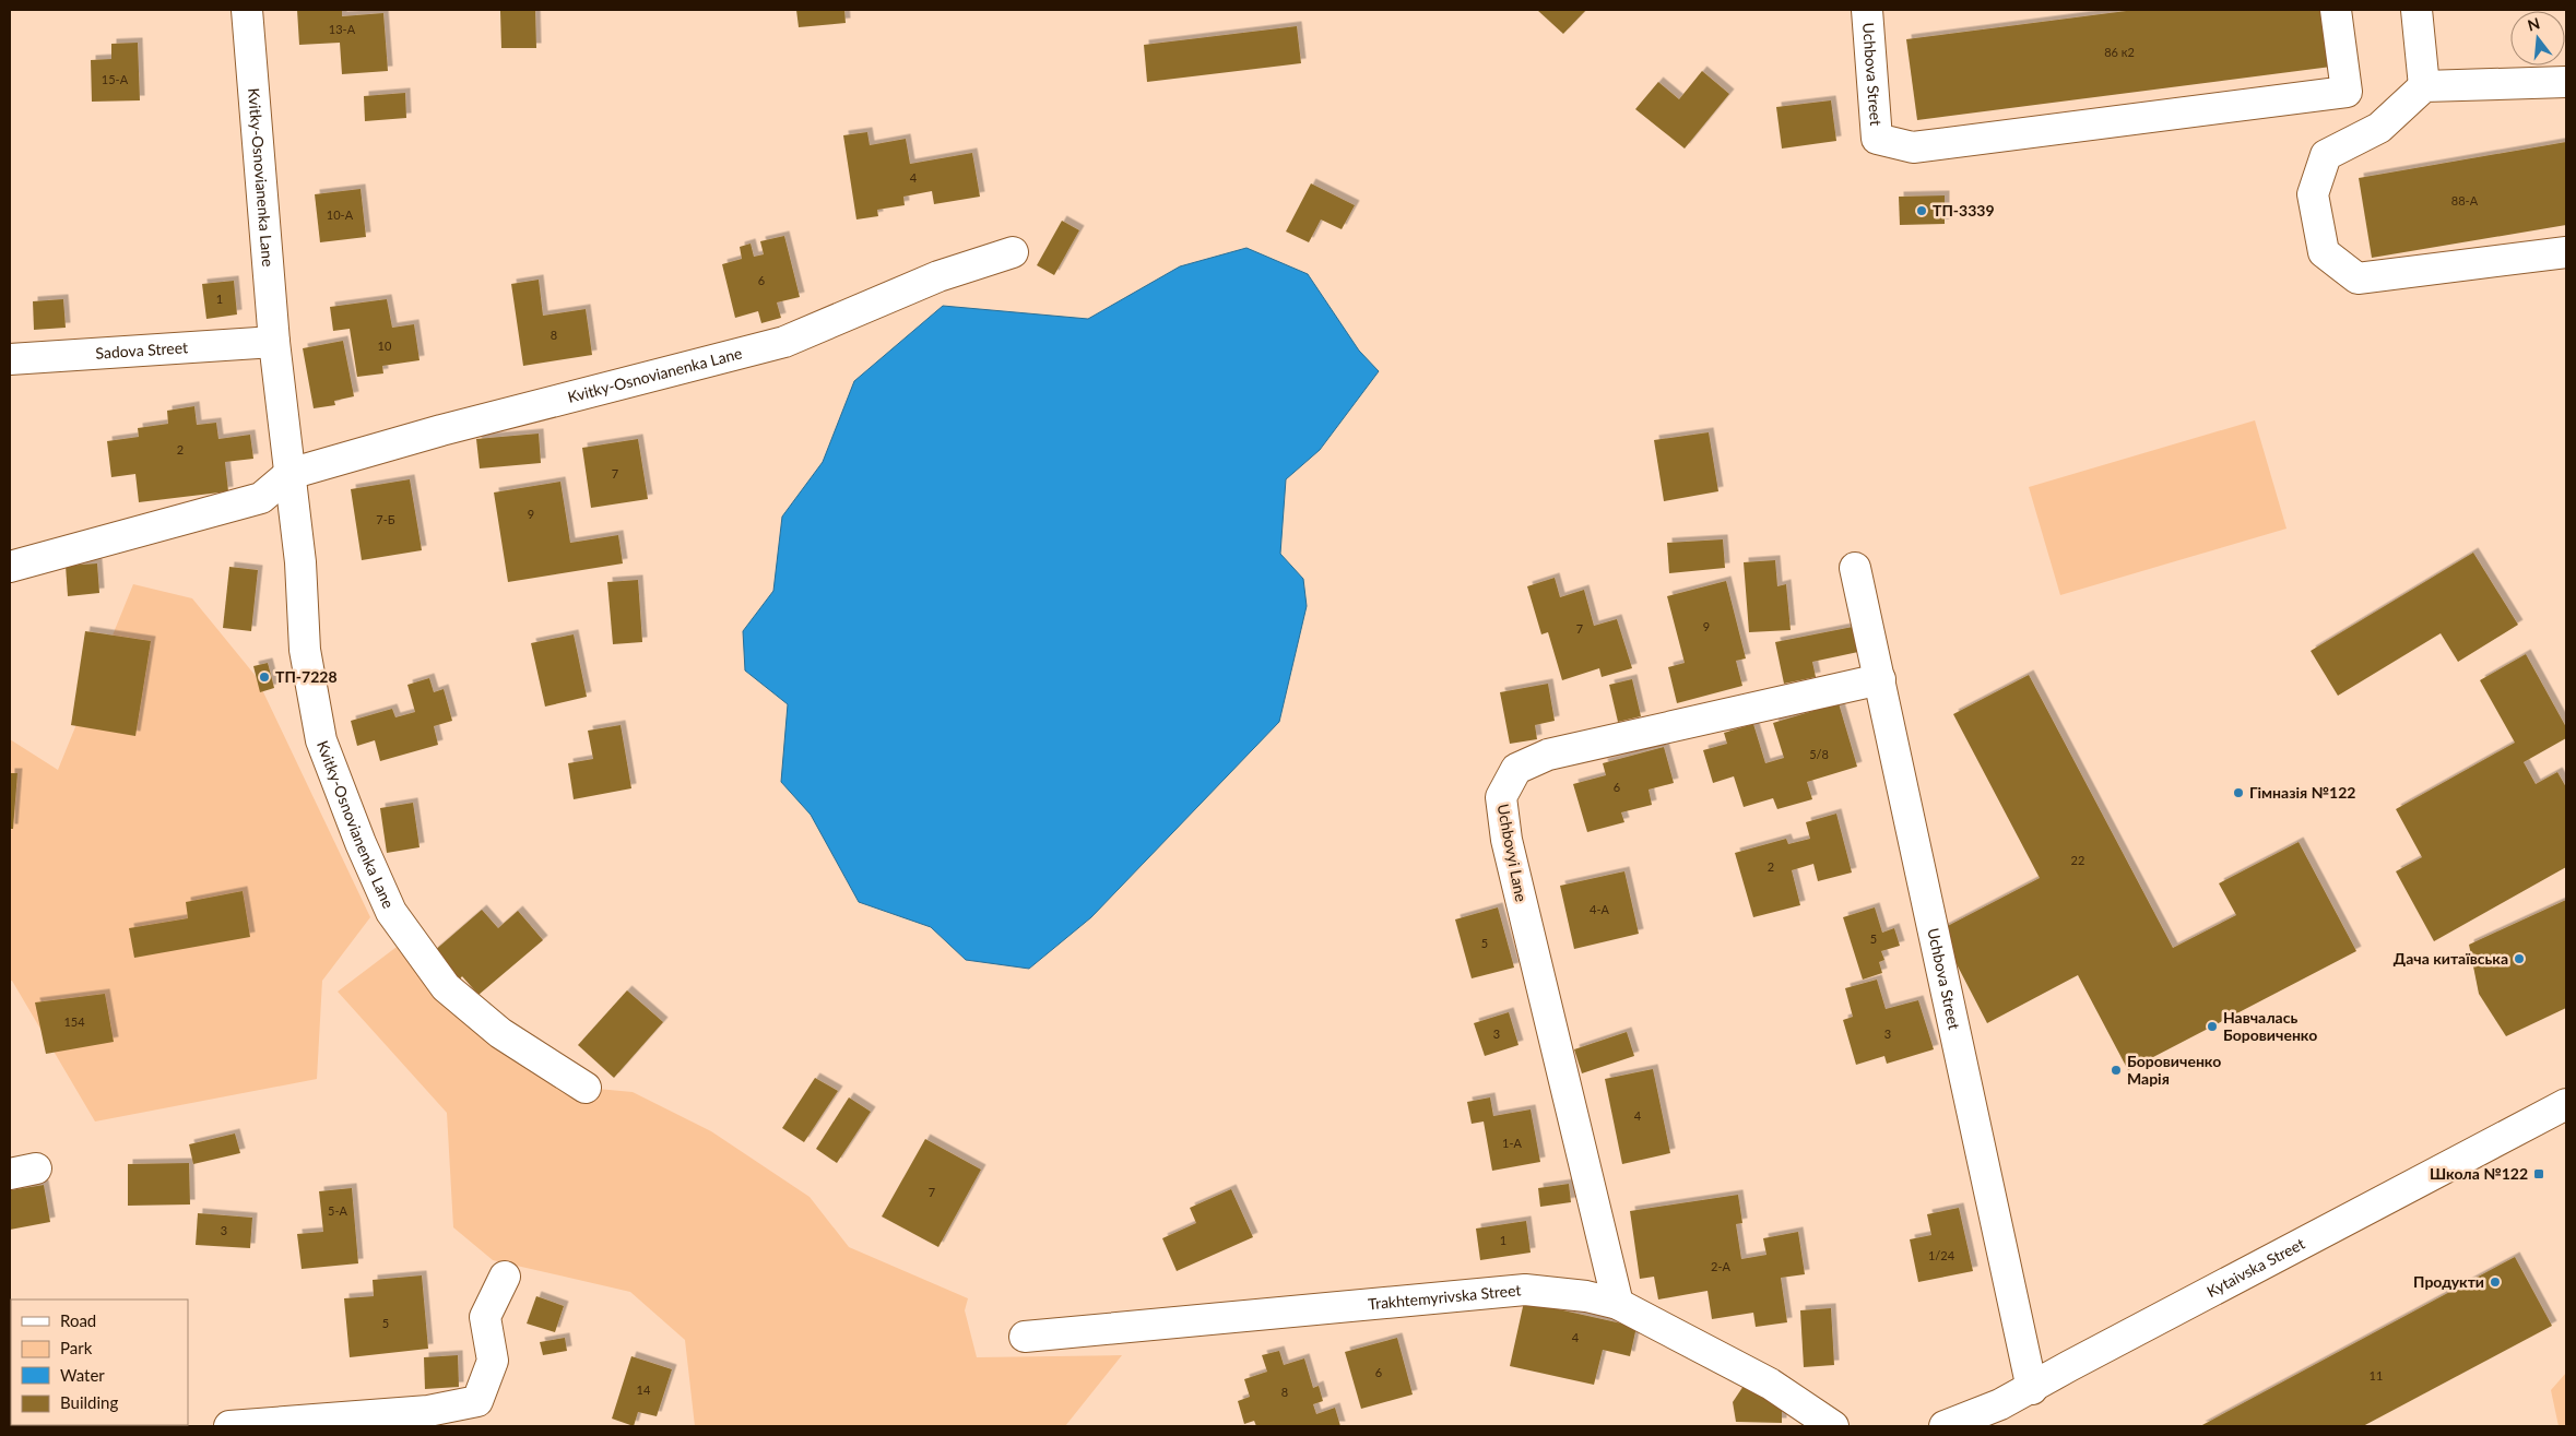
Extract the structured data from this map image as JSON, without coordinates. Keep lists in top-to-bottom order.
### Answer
{
  "streets": {
    "street": [
      "Uchbova Street",
      "Kvitky-Osnovianenka Lane",
      "Sadova Street",
      "Uchbovyi Lane",
      "Kytaivska Street",
      "Trakhtemyrivska Street"
    ]
  },
  "crossings": [
    ["Uchbova Street", "Uchbovyi Lane"],
    ["Uchbova Street", "Kytaivska Street"],
    ["Kvitky-Osnovianenka Lane", "Sadova Street"],
    ["Uchbovyi Lane", "Trakhtemyrivska Street"]
  ],
  "places": {
    "other": [
      "ТП-3339",
      "ТП-7228",
      "Гімназія №122",
      "Дача китаївська",
      "Навчалась Боровиченко",
      "Боровиченко Марія",
      "Продукти"
    ],
    "transit": ["Школа №122"]
  },
  "house_numbers": [
    "13-А",
    "86 к2",
    "15-А",
    "4",
    "88-А",
    "10-А",
    "6",
    "1",
    "8",
    "10",
    "2",
    "7",
    "9",
    "7-Б",
    "9",
    "7",
    "5/8",
    "6",
    "22",
    "2",
    "4-А",
    "5",
    "5",
    "154",
    "3",
    "3",
    "4",
    "1-А",
    "7",
    "5-А",
    "3",
    "1",
    "1/24",
    "2-А",
    "5",
    "4",
    "6",
    "11",
    "14",
    "8"
  ],
  "legend": [
    "Road",
    "Park",
    "Water",
    "Building"
  ],
  "north": "top"
}
